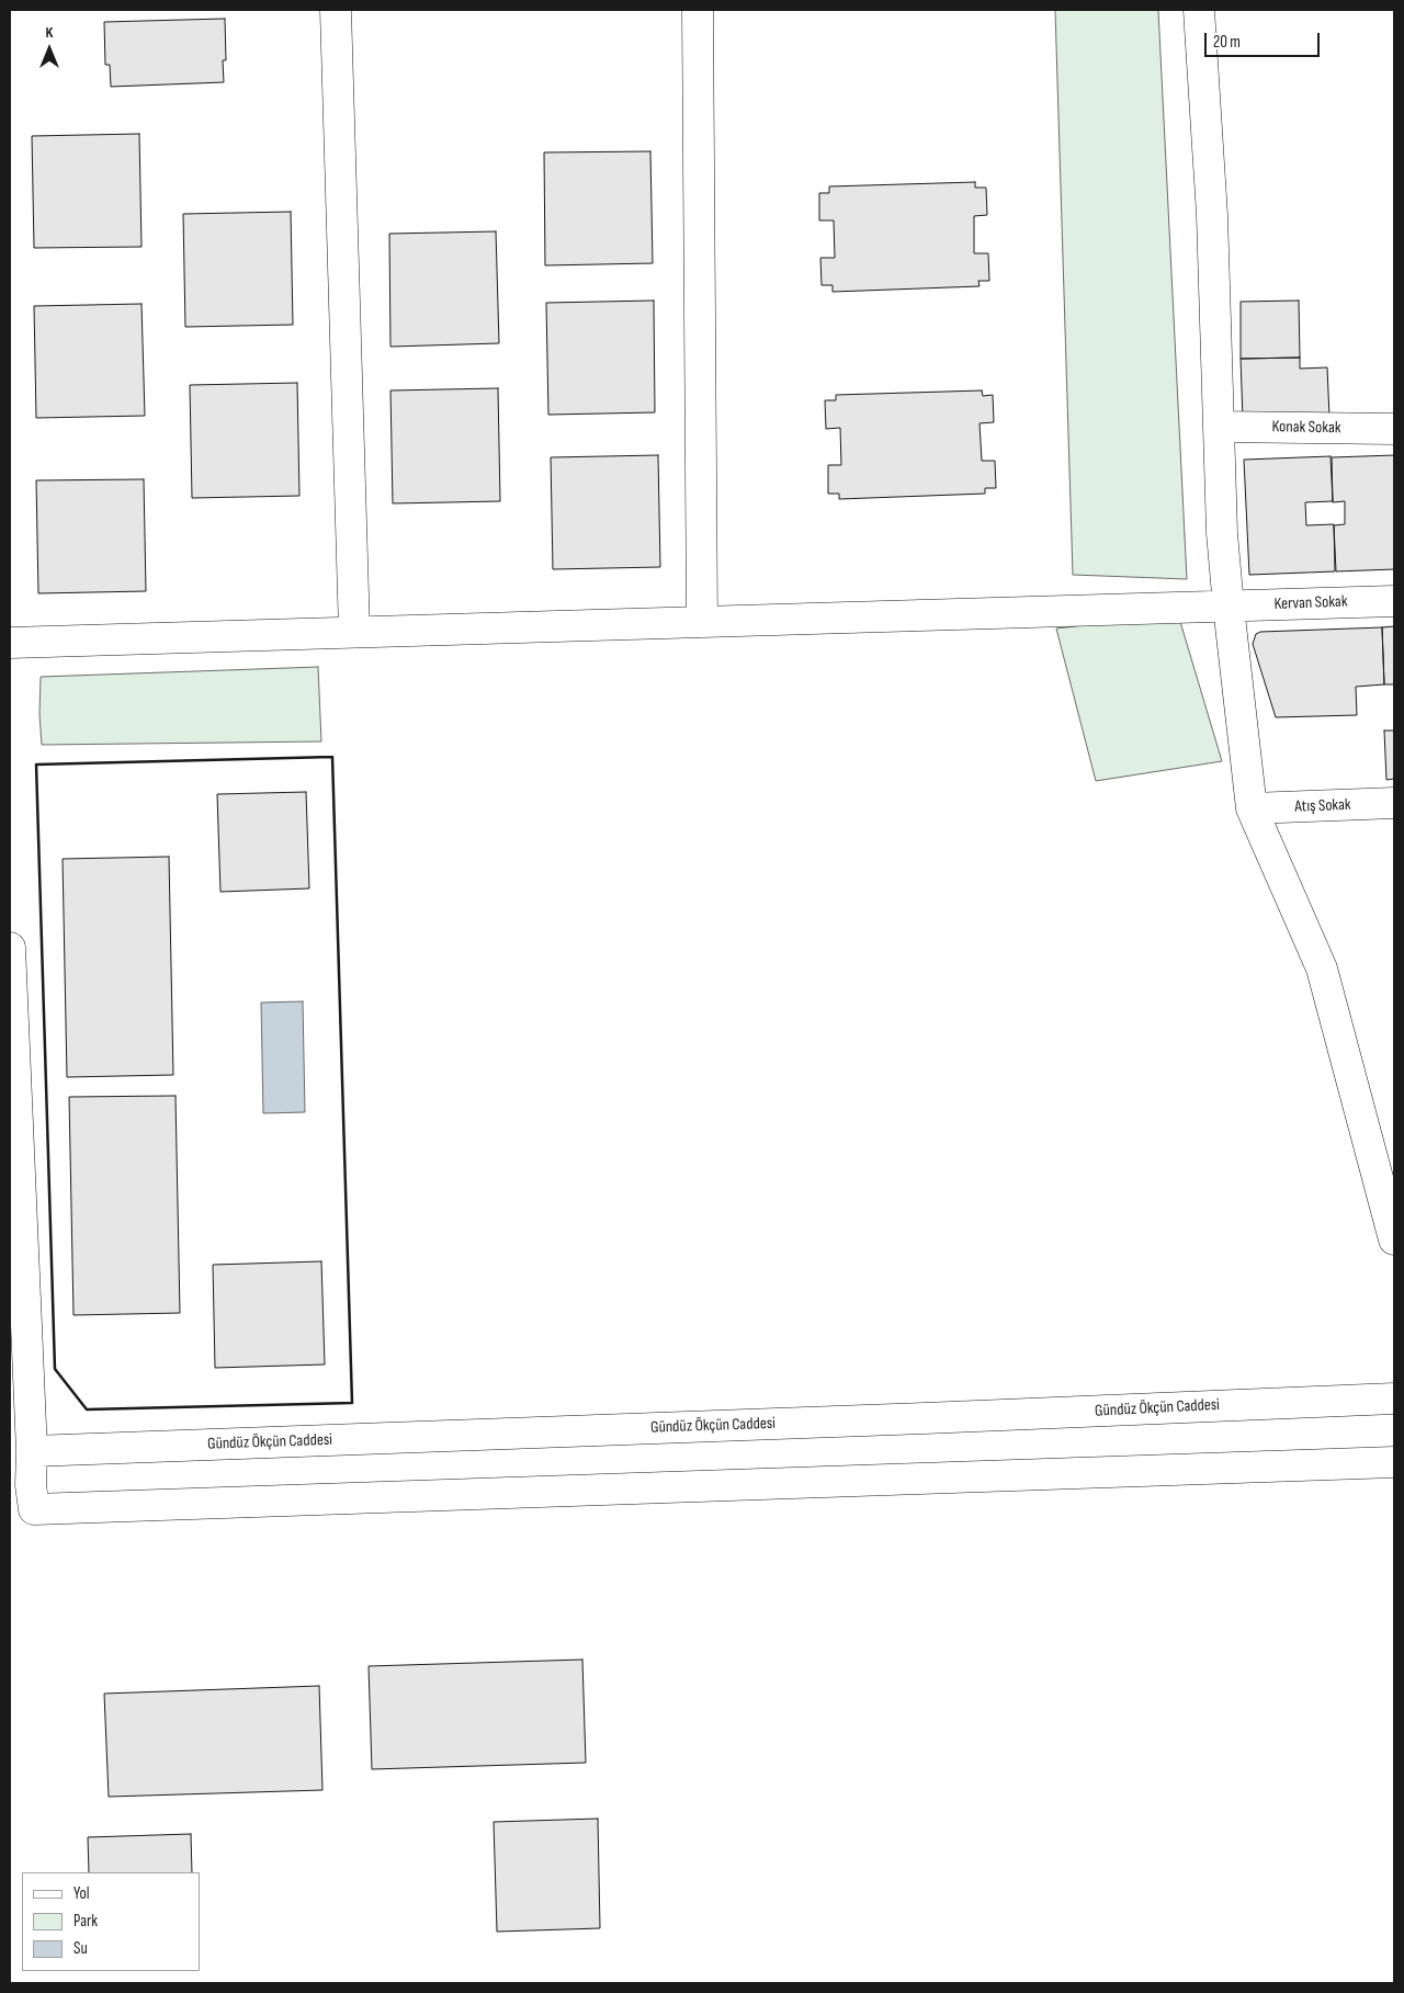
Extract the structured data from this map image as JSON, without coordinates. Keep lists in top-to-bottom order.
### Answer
{
  "streets": {
    "street": [
      "Konak Sokak",
      "Kervan Sokak",
      "Atış Sokak",
      "Gündüz Ökçün Caddesi"
    ]
  },
  "legend": ["Yol", "Park", "Su"],
  "scale_bar": "20 m",
  "north": "top"
}
